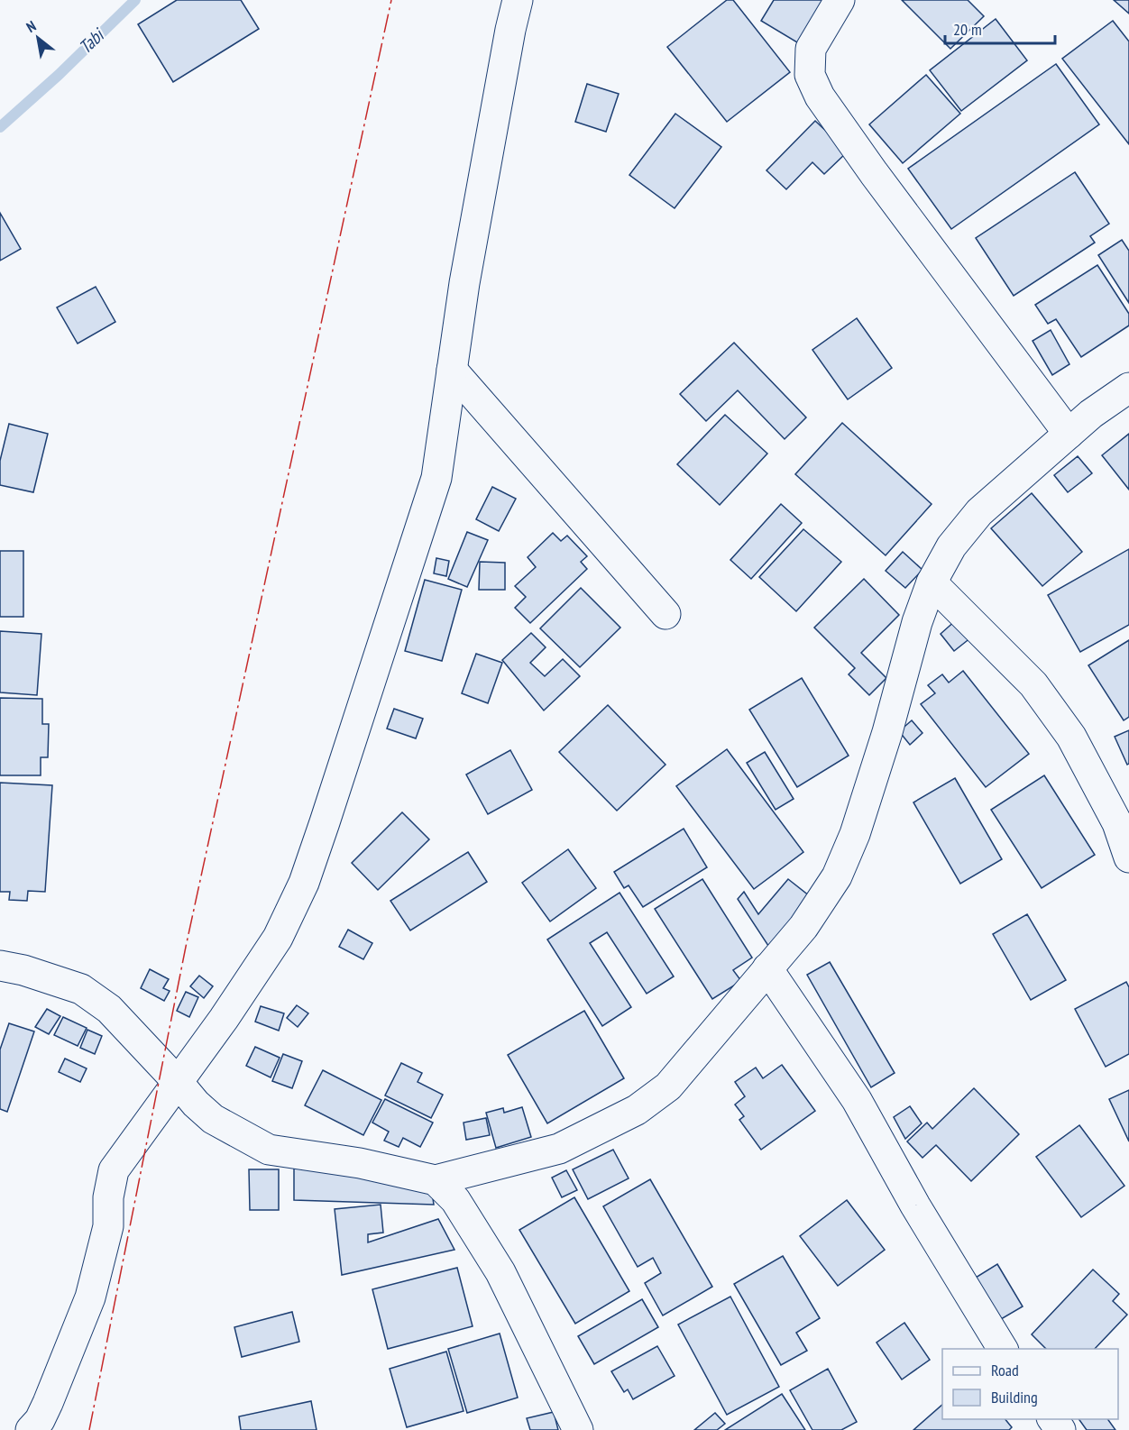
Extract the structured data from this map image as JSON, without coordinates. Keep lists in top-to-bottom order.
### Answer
{
  "water": ["Tabi"],
  "legend": ["Road", "Building"],
  "scale_bar": "20 m",
  "north": "top left"
}
